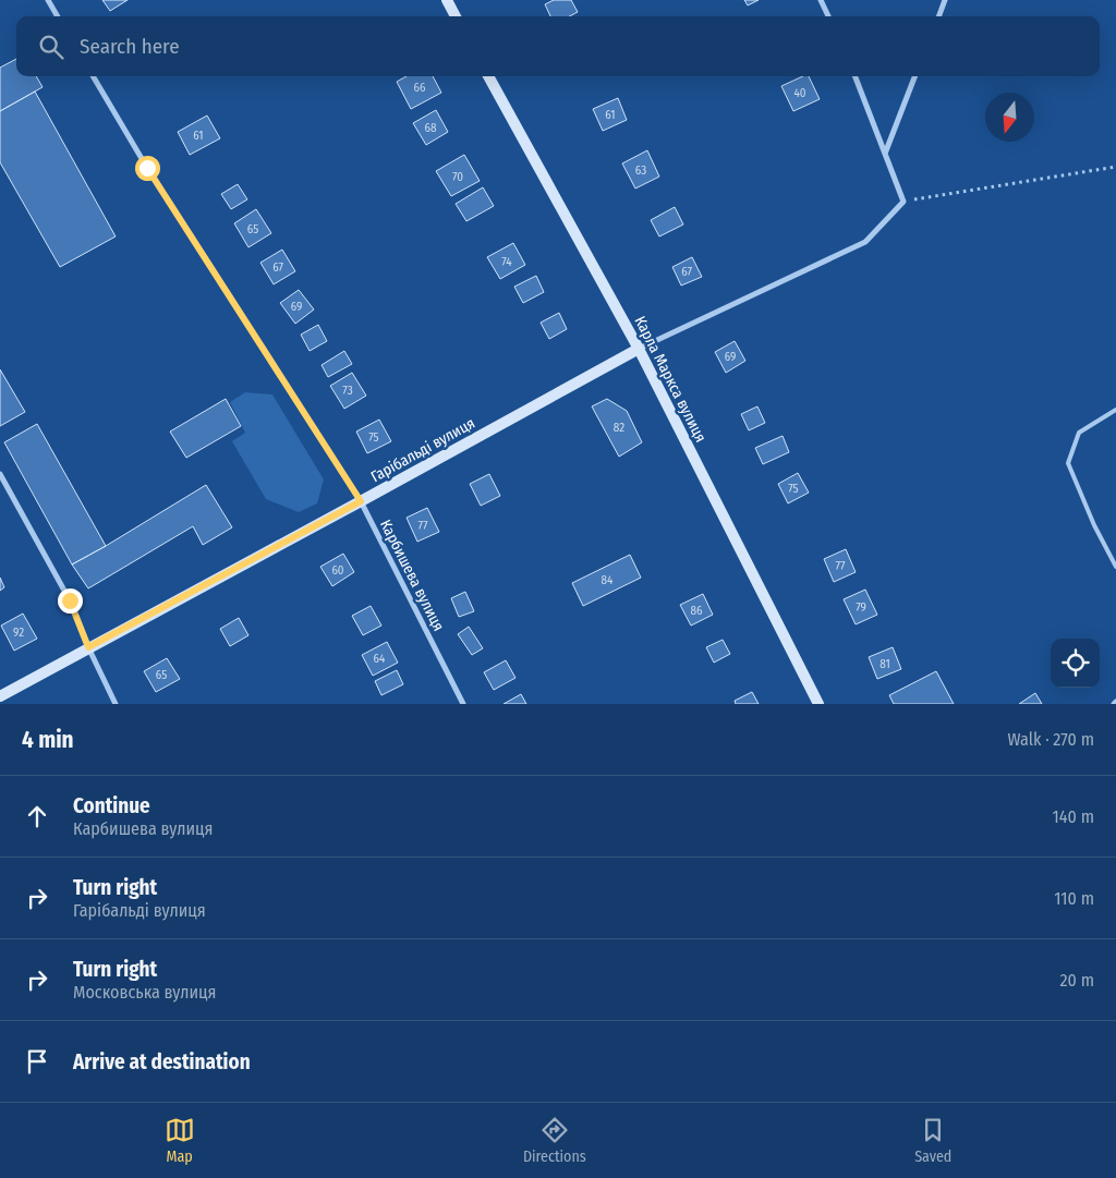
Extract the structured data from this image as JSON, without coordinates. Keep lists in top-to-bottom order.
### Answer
{
  "streets": {
    "street": ["Карла Маркса вулиця", "Гарібальді вулиця", "Карбишева вулиця"]
  },
  "crossings": [
    ["Карла Маркса вулиця", "Гарібальді вулиця"],
    ["Гарібальді вулиця", "Карбишева вулиця"]
  ],
  "house_numbers": [
    "66",
    "40",
    "61",
    "68",
    "61",
    "63",
    "70",
    "65",
    "74",
    "67",
    "67",
    "69",
    "69",
    "73",
    "82",
    "75",
    "75",
    "77",
    "77",
    "60",
    "84",
    "79",
    "86",
    "92",
    "64",
    "81",
    "65"
  ],
  "north": "bottom",
  "page": {
    "search": "Search here",
    "heading": ["4 min", "Walk · 270 m"],
    "list": [
      ["Continue", "Карбишева вулиця", "140 m"],
      ["Turn right", "Гарібальді вулиця", "110 m"],
      ["Turn right", "Московська вулиця", "20 m"],
      "Arrive at destination"
    ],
    "nav": ["Map", "Directions", "Saved"]
  }
}
